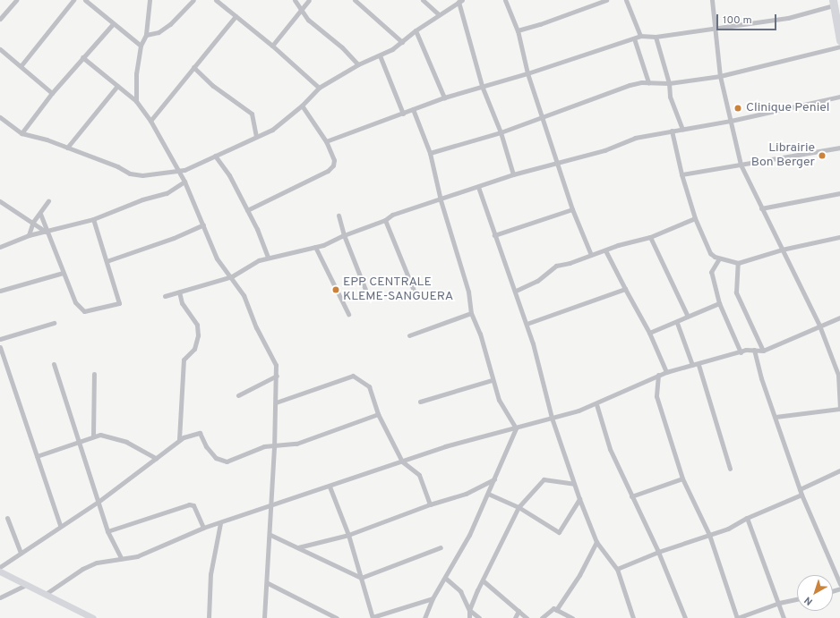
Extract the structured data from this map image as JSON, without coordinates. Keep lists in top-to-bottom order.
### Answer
{
  "places": ["Clinique Peniel", "Librairie Bon Berger", "EPP CENTRALE KLEME-SANGUERA"],
  "scale_bar": "100 m",
  "north": "bottom left"
}
